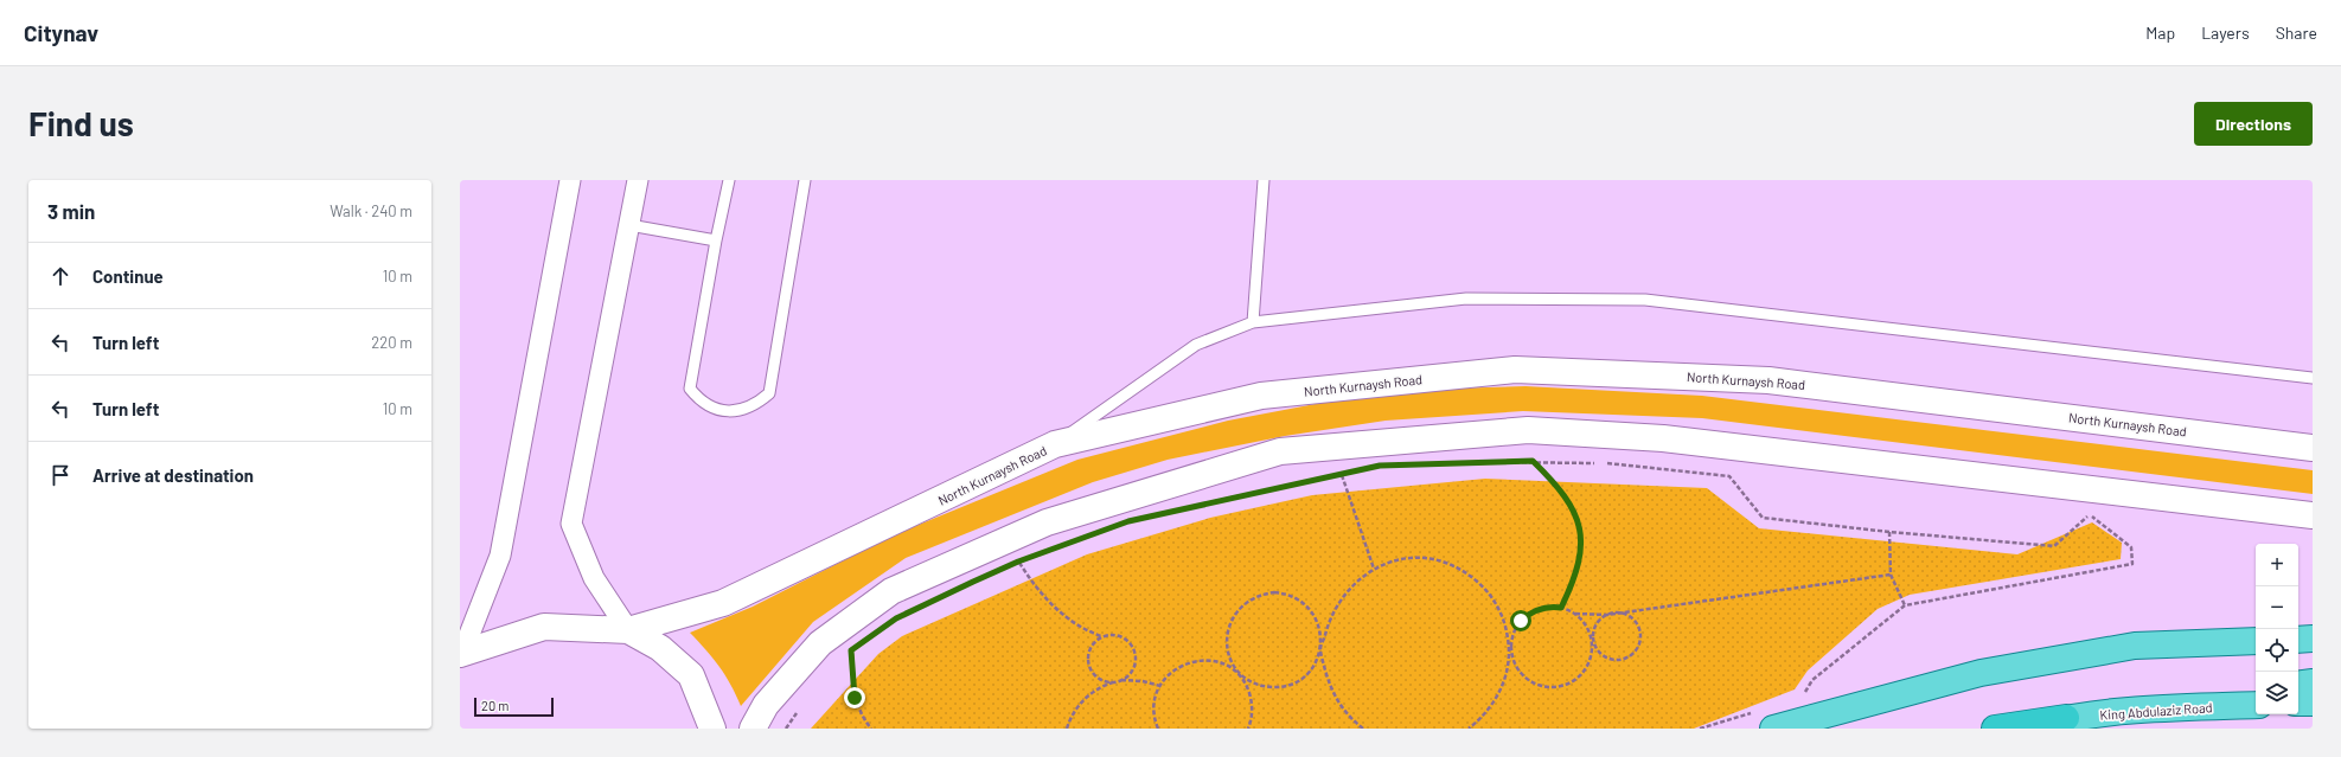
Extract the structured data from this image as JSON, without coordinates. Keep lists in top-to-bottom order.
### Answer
{
  "streets": {
    "main road": ["North Kurnaysh Road", "King Abdulaziz Road"]
  },
  "scale_bar": "20 m",
  "page": {
    "header": "Citynav",
    "nav": ["Map", "Layers", "Share"],
    "buttons": "Directions",
    "title": "Find us",
    "heading": ["3 min", "Walk · 240 m"],
    "list": [
      ["Continue", "10 m"],
      ["Turn left", "220 m"],
      ["Turn left", "10 m"],
      "Arrive at destination"
    ],
    "map_buttons": ["+", "−"],
    "scale": "20 m"
  }
}
